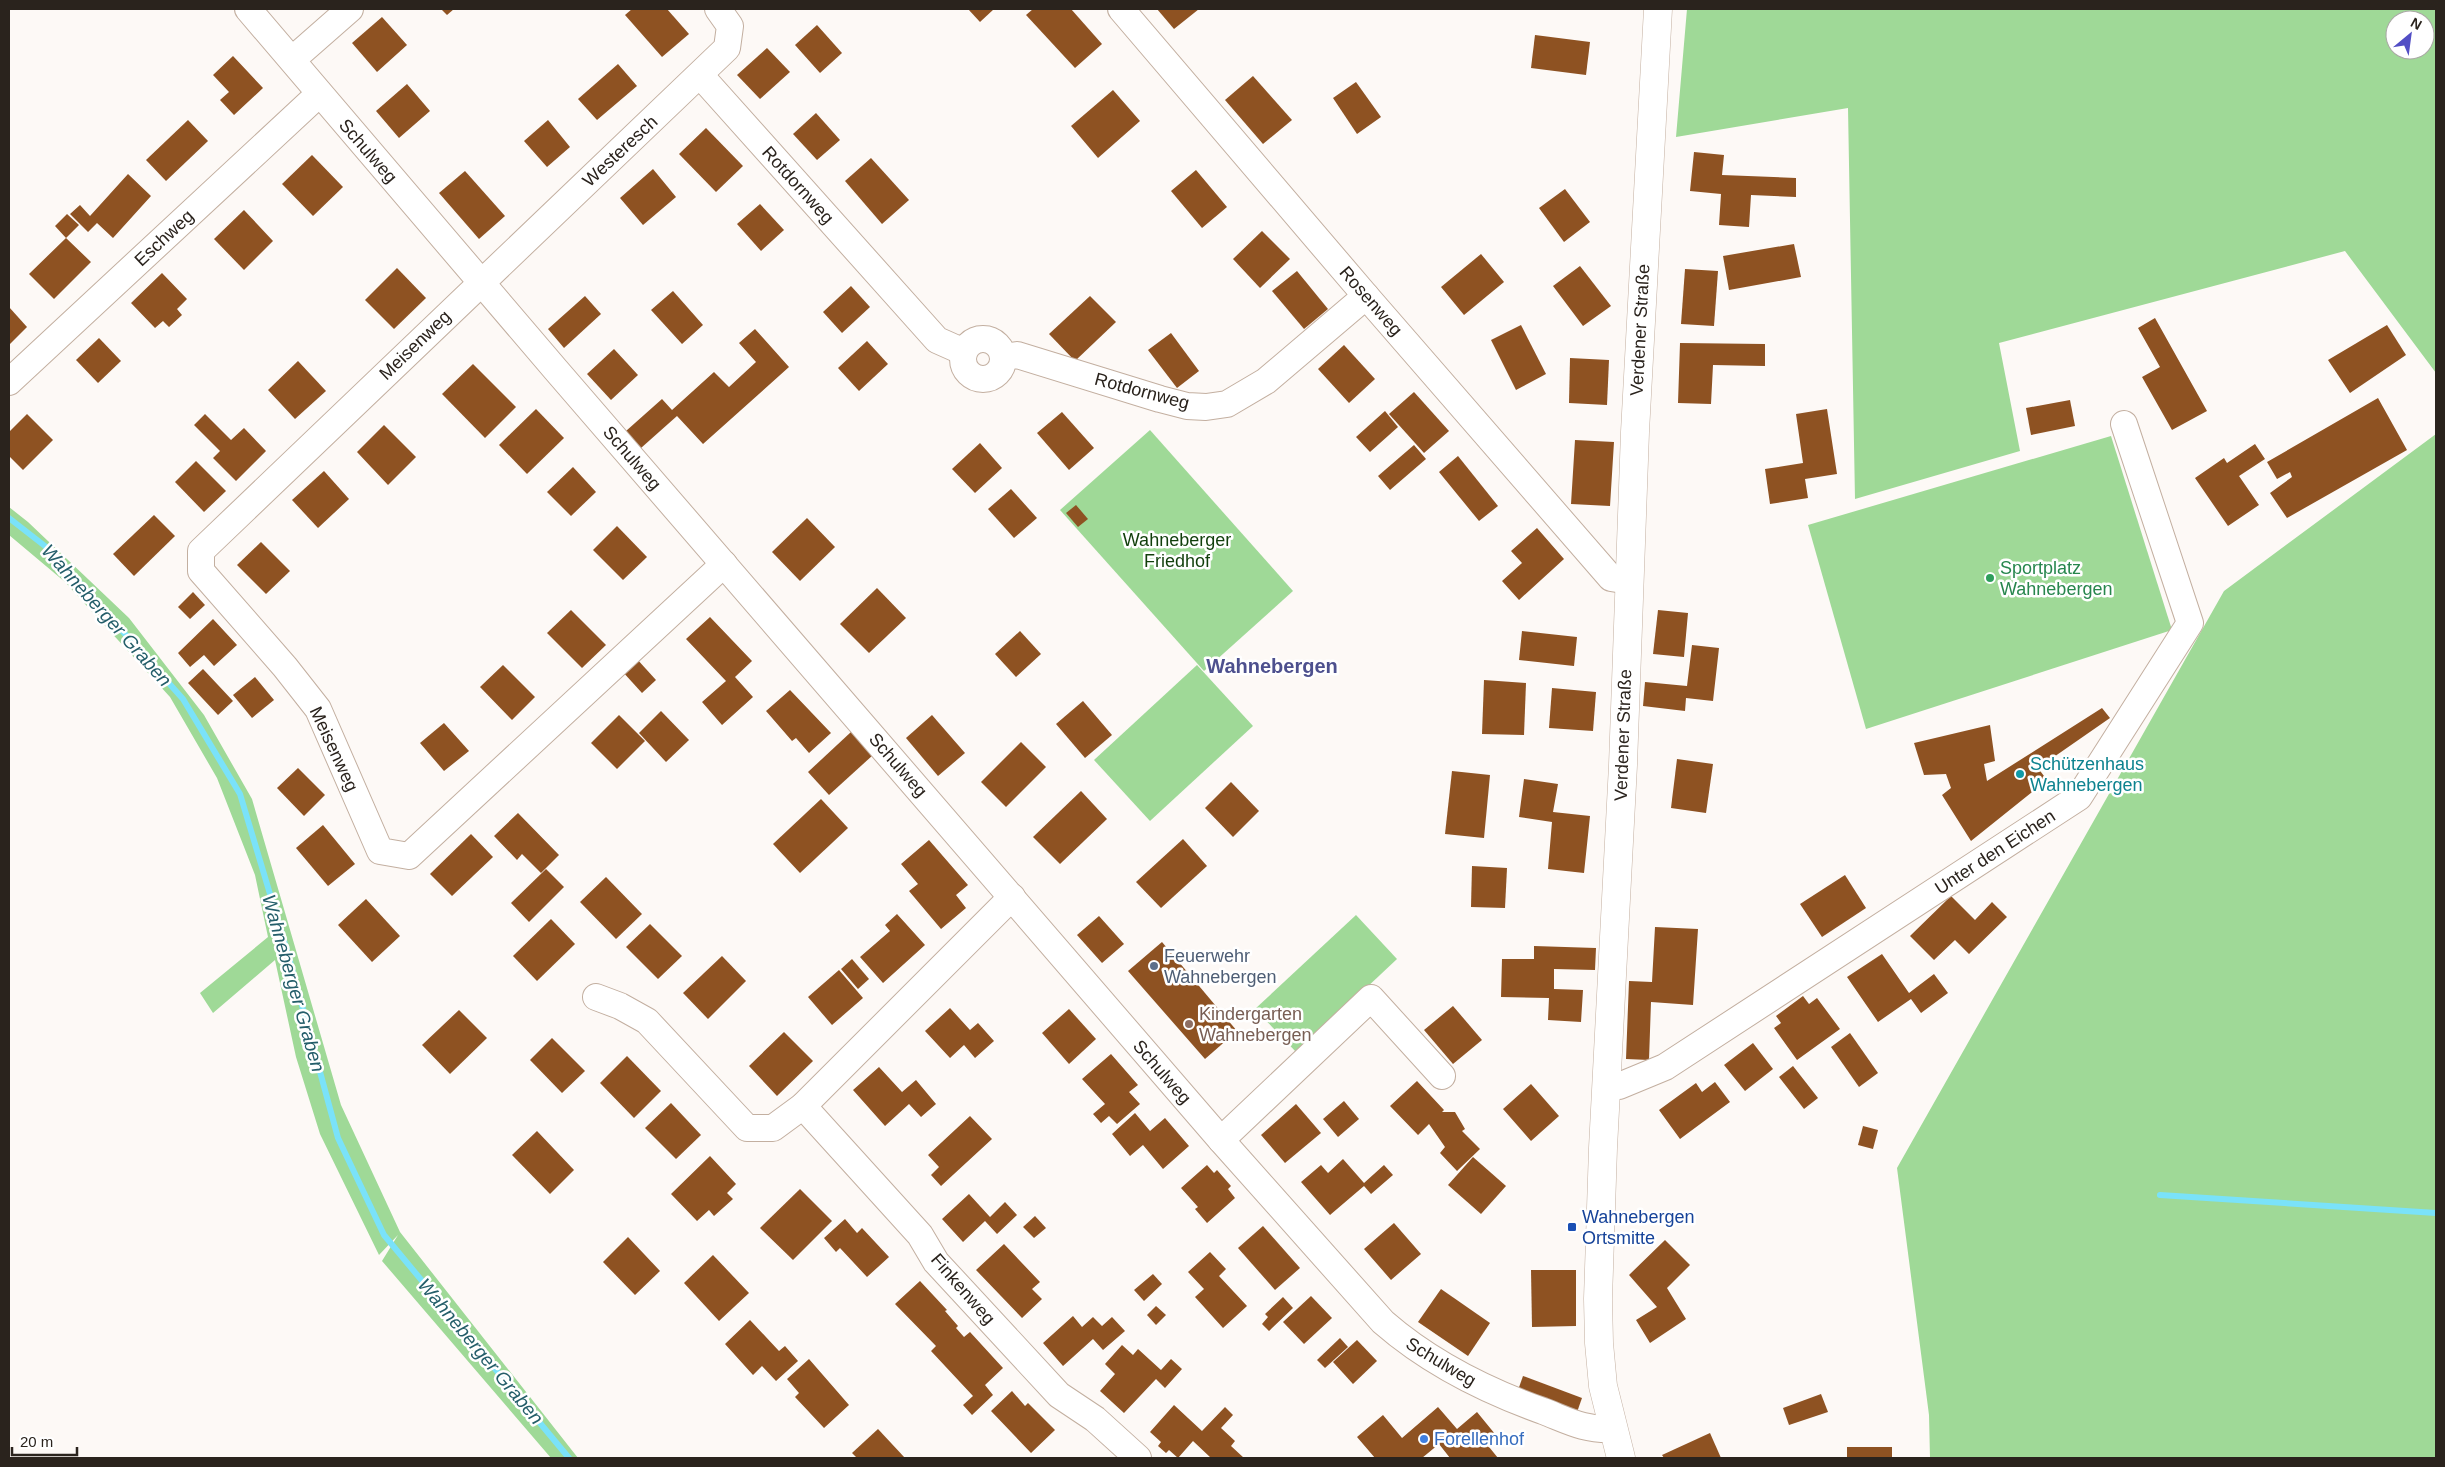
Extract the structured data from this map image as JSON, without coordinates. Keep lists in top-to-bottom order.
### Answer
{
  "streets": {
    "street": [
      "Schulweg",
      "Westeresch",
      "Rotdornweg",
      "Eschweg",
      "Rosenweg",
      "Verdener Straße",
      "Meisenweg",
      "Unter den Eichen",
      "Finkenweg"
    ]
  },
  "crossings": [
    ["Schulweg", "Westeresch"],
    ["Schulweg", "Eschweg"],
    ["Schulweg", "Verdener Straße"],
    ["Schulweg", "Meisenweg"],
    ["Westeresch", "Rotdornweg"],
    ["Westeresch", "Meisenweg"],
    ["Rotdornweg", "Rosenweg"],
    ["Rosenweg", "Verdener Straße"],
    ["Verdener Straße", "Unter den Eichen"]
  ],
  "districts": ["Wahnebergen"],
  "water": ["Wahneberger Graben"],
  "parks": ["Wahneberger Friedhof"],
  "places": {
    "other": [
      "Sportplatz Wahnebergen",
      "Schützenhaus Wahnebergen",
      "Feuerwehr Wahnebergen",
      "Kindergarten Wahnebergen",
      "Forellenhof"
    ],
    "transit": ["Wahnebergen Ortsmitte"]
  },
  "scale_bar": "20 m",
  "north": "top right"
}
